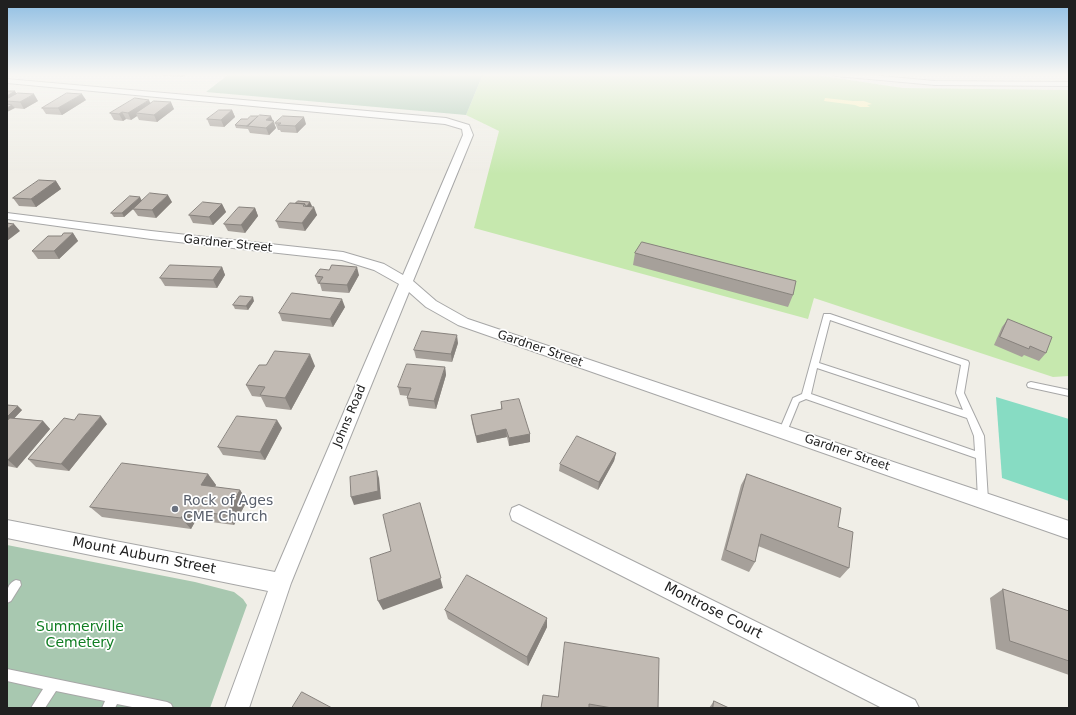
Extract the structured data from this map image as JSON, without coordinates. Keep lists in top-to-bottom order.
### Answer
{
  "streets": {
    "street": [
      "Gardner Street",
      "Johns Road",
      "Mount Auburn Street",
      "Montrose Court"
    ]
  },
  "crossings": [
    ["Gardner Street", "Johns Road"],
    ["Johns Road", "Mount Auburn Street"]
  ],
  "parks": ["Summerville Cemetery"],
  "places": ["Rock of Ages CME Church"]
}
